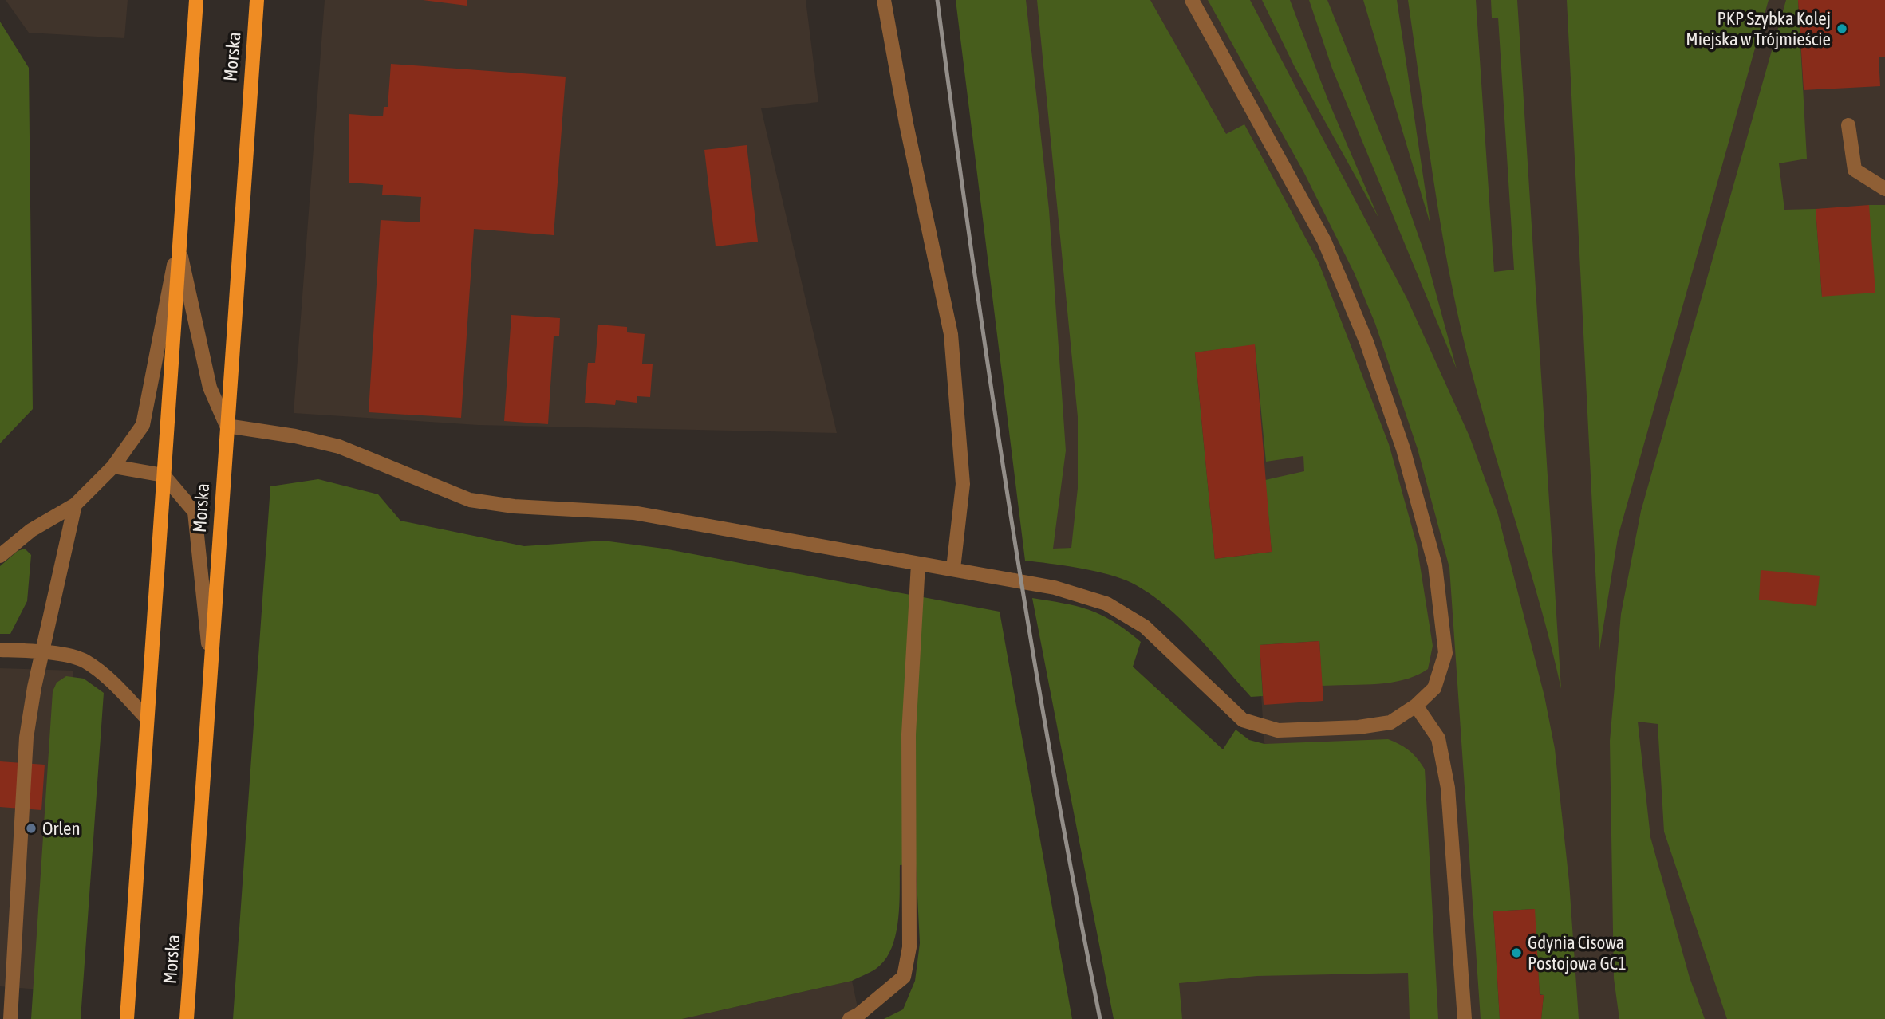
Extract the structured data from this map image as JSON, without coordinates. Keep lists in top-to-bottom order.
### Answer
{
  "streets": {
    "main road": ["Morska"]
  },
  "places": ["PKP Szybka Kolej Miejska w Trójmieście", "Orlen", "Gdynia Cisowa Postojowa GC1"]
}
